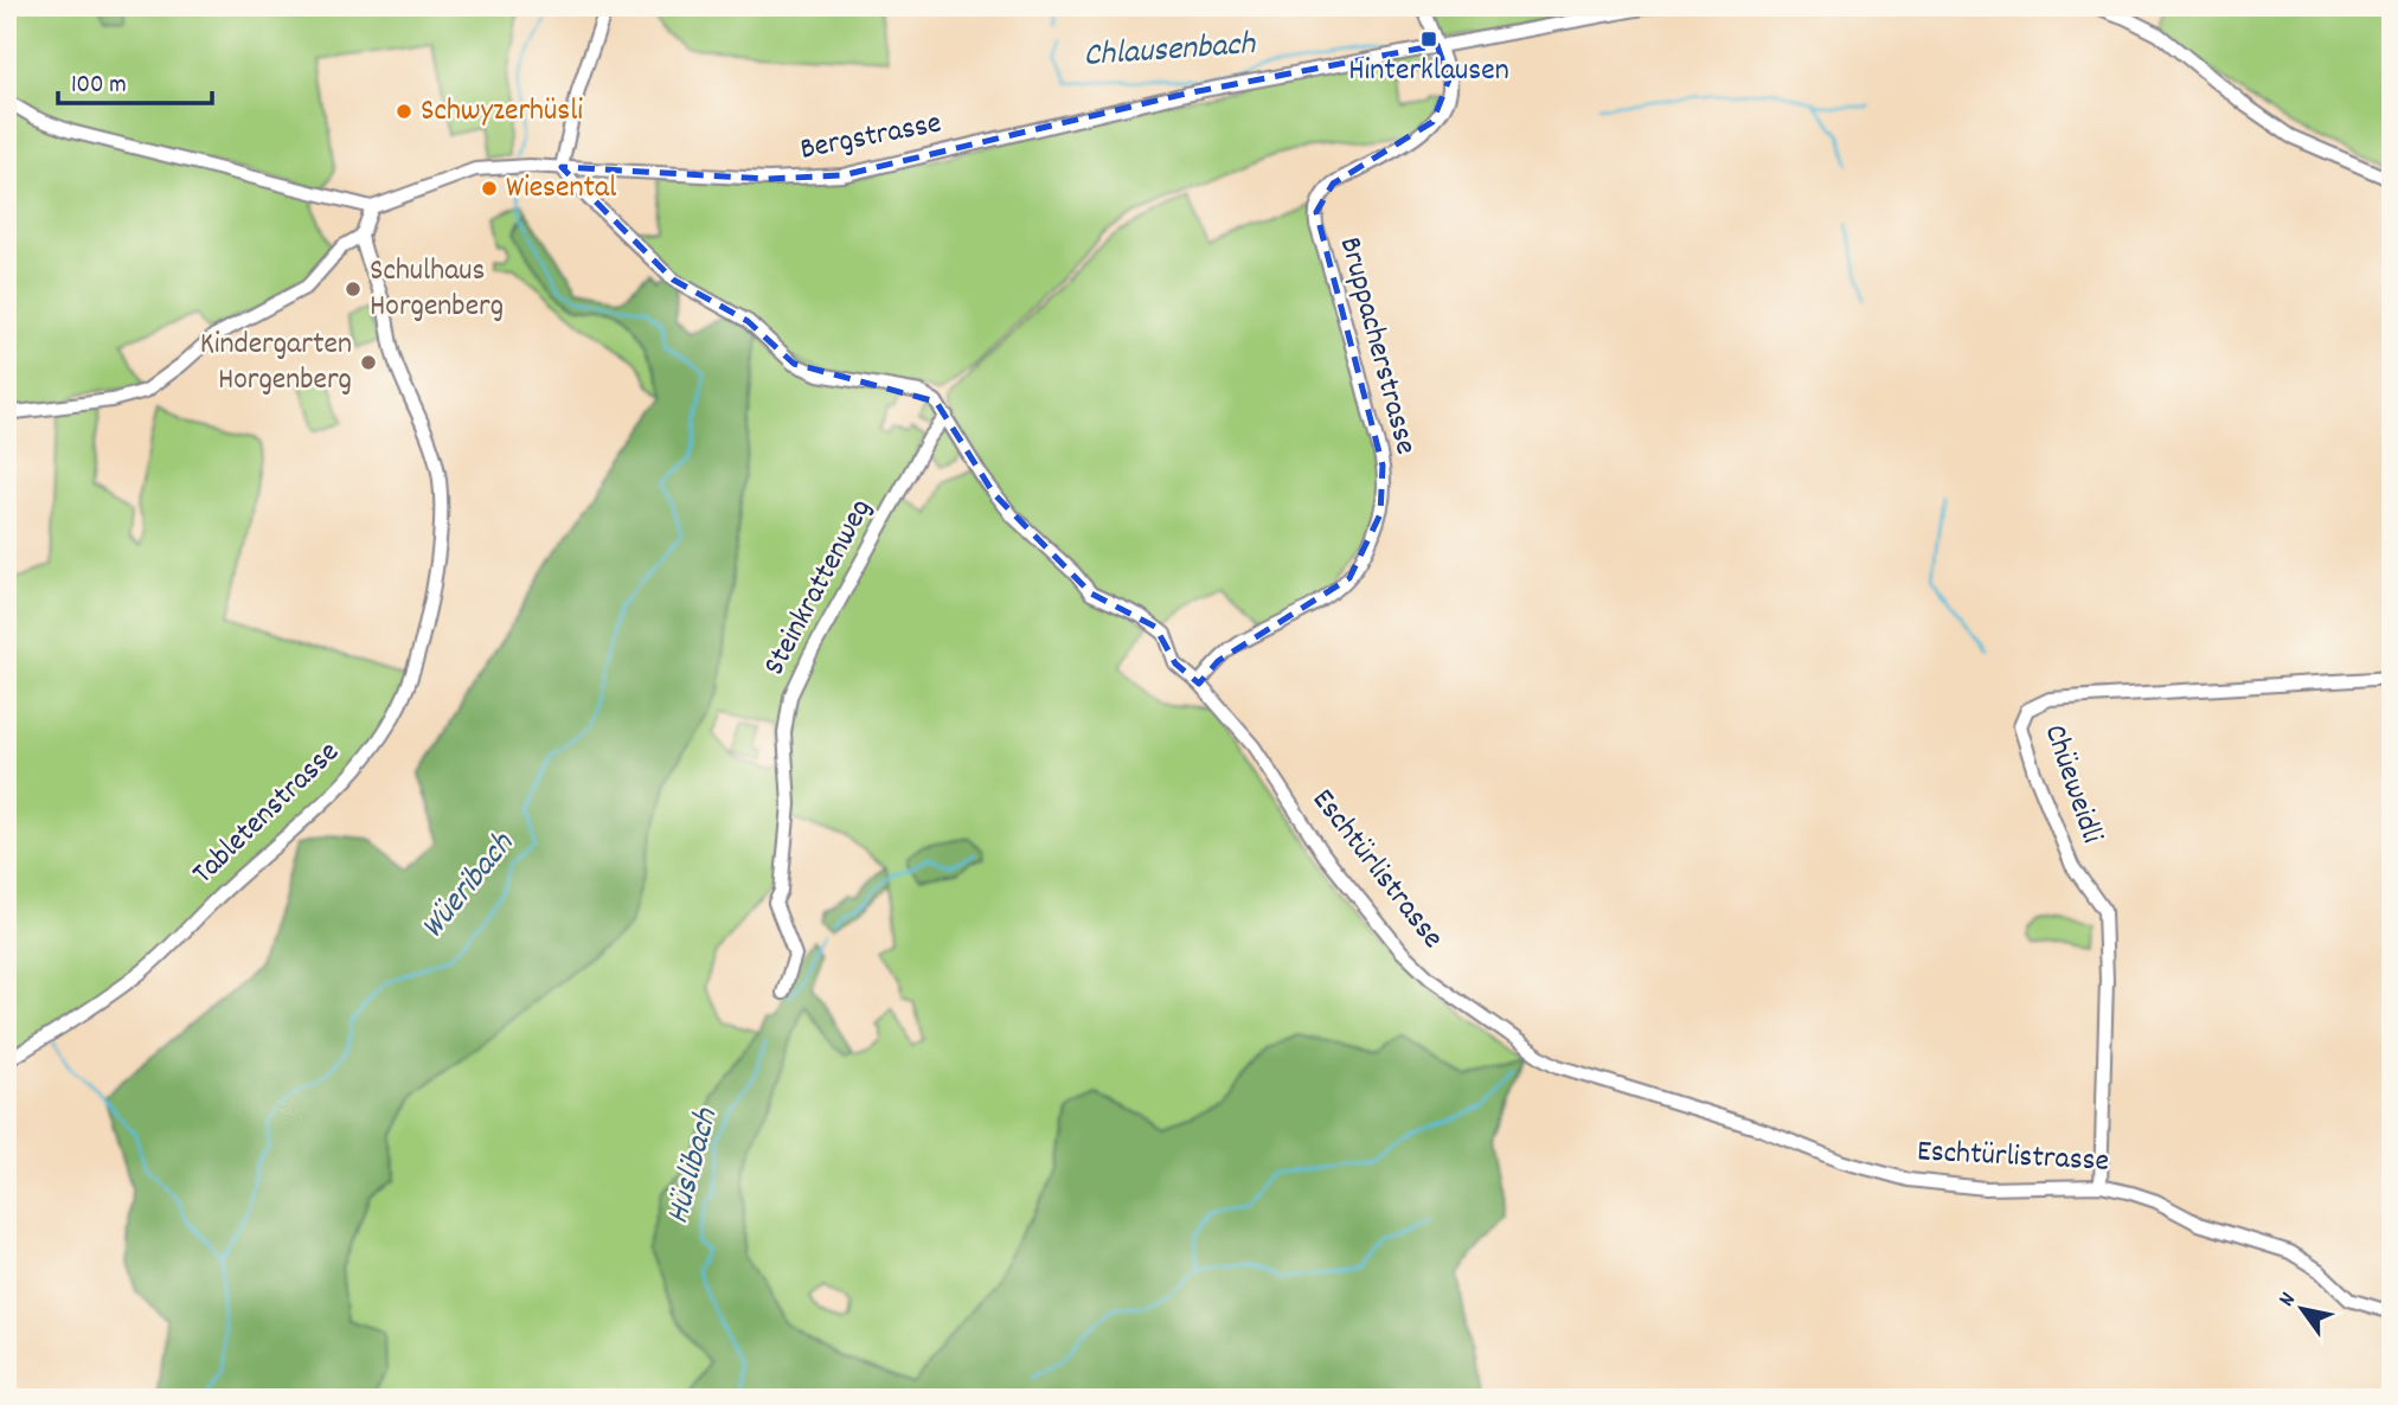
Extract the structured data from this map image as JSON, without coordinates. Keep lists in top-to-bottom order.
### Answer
{
  "streets": {
    "street": [
      "Bergstrasse",
      "Bruppacherstrasse",
      "Steinkrattenweg",
      "Chüeweidli",
      "Tabletenstrasse",
      "Eschtürlistrasse"
    ]
  },
  "crossings": [
    ["Bergstrasse", "Bruppacherstrasse"],
    ["Bergstrasse", "Eschtürlistrasse"],
    ["Bruppacherstrasse", "Eschtürlistrasse"],
    ["Steinkrattenweg", "Eschtürlistrasse"],
    ["Chüeweidli", "Eschtürlistrasse"]
  ],
  "water": ["Chlausenbach", "Wüeribach", "Hüslibach"],
  "places": {
    "transit": ["Hinterklausen"],
    "other": [
      "Schwyzerhüsli",
      "Wiesental",
      "Schulhaus Horgenberg",
      "Kindergarten Horgenberg"
    ]
  },
  "scale_bar": "100 m",
  "north": "top left"
}
